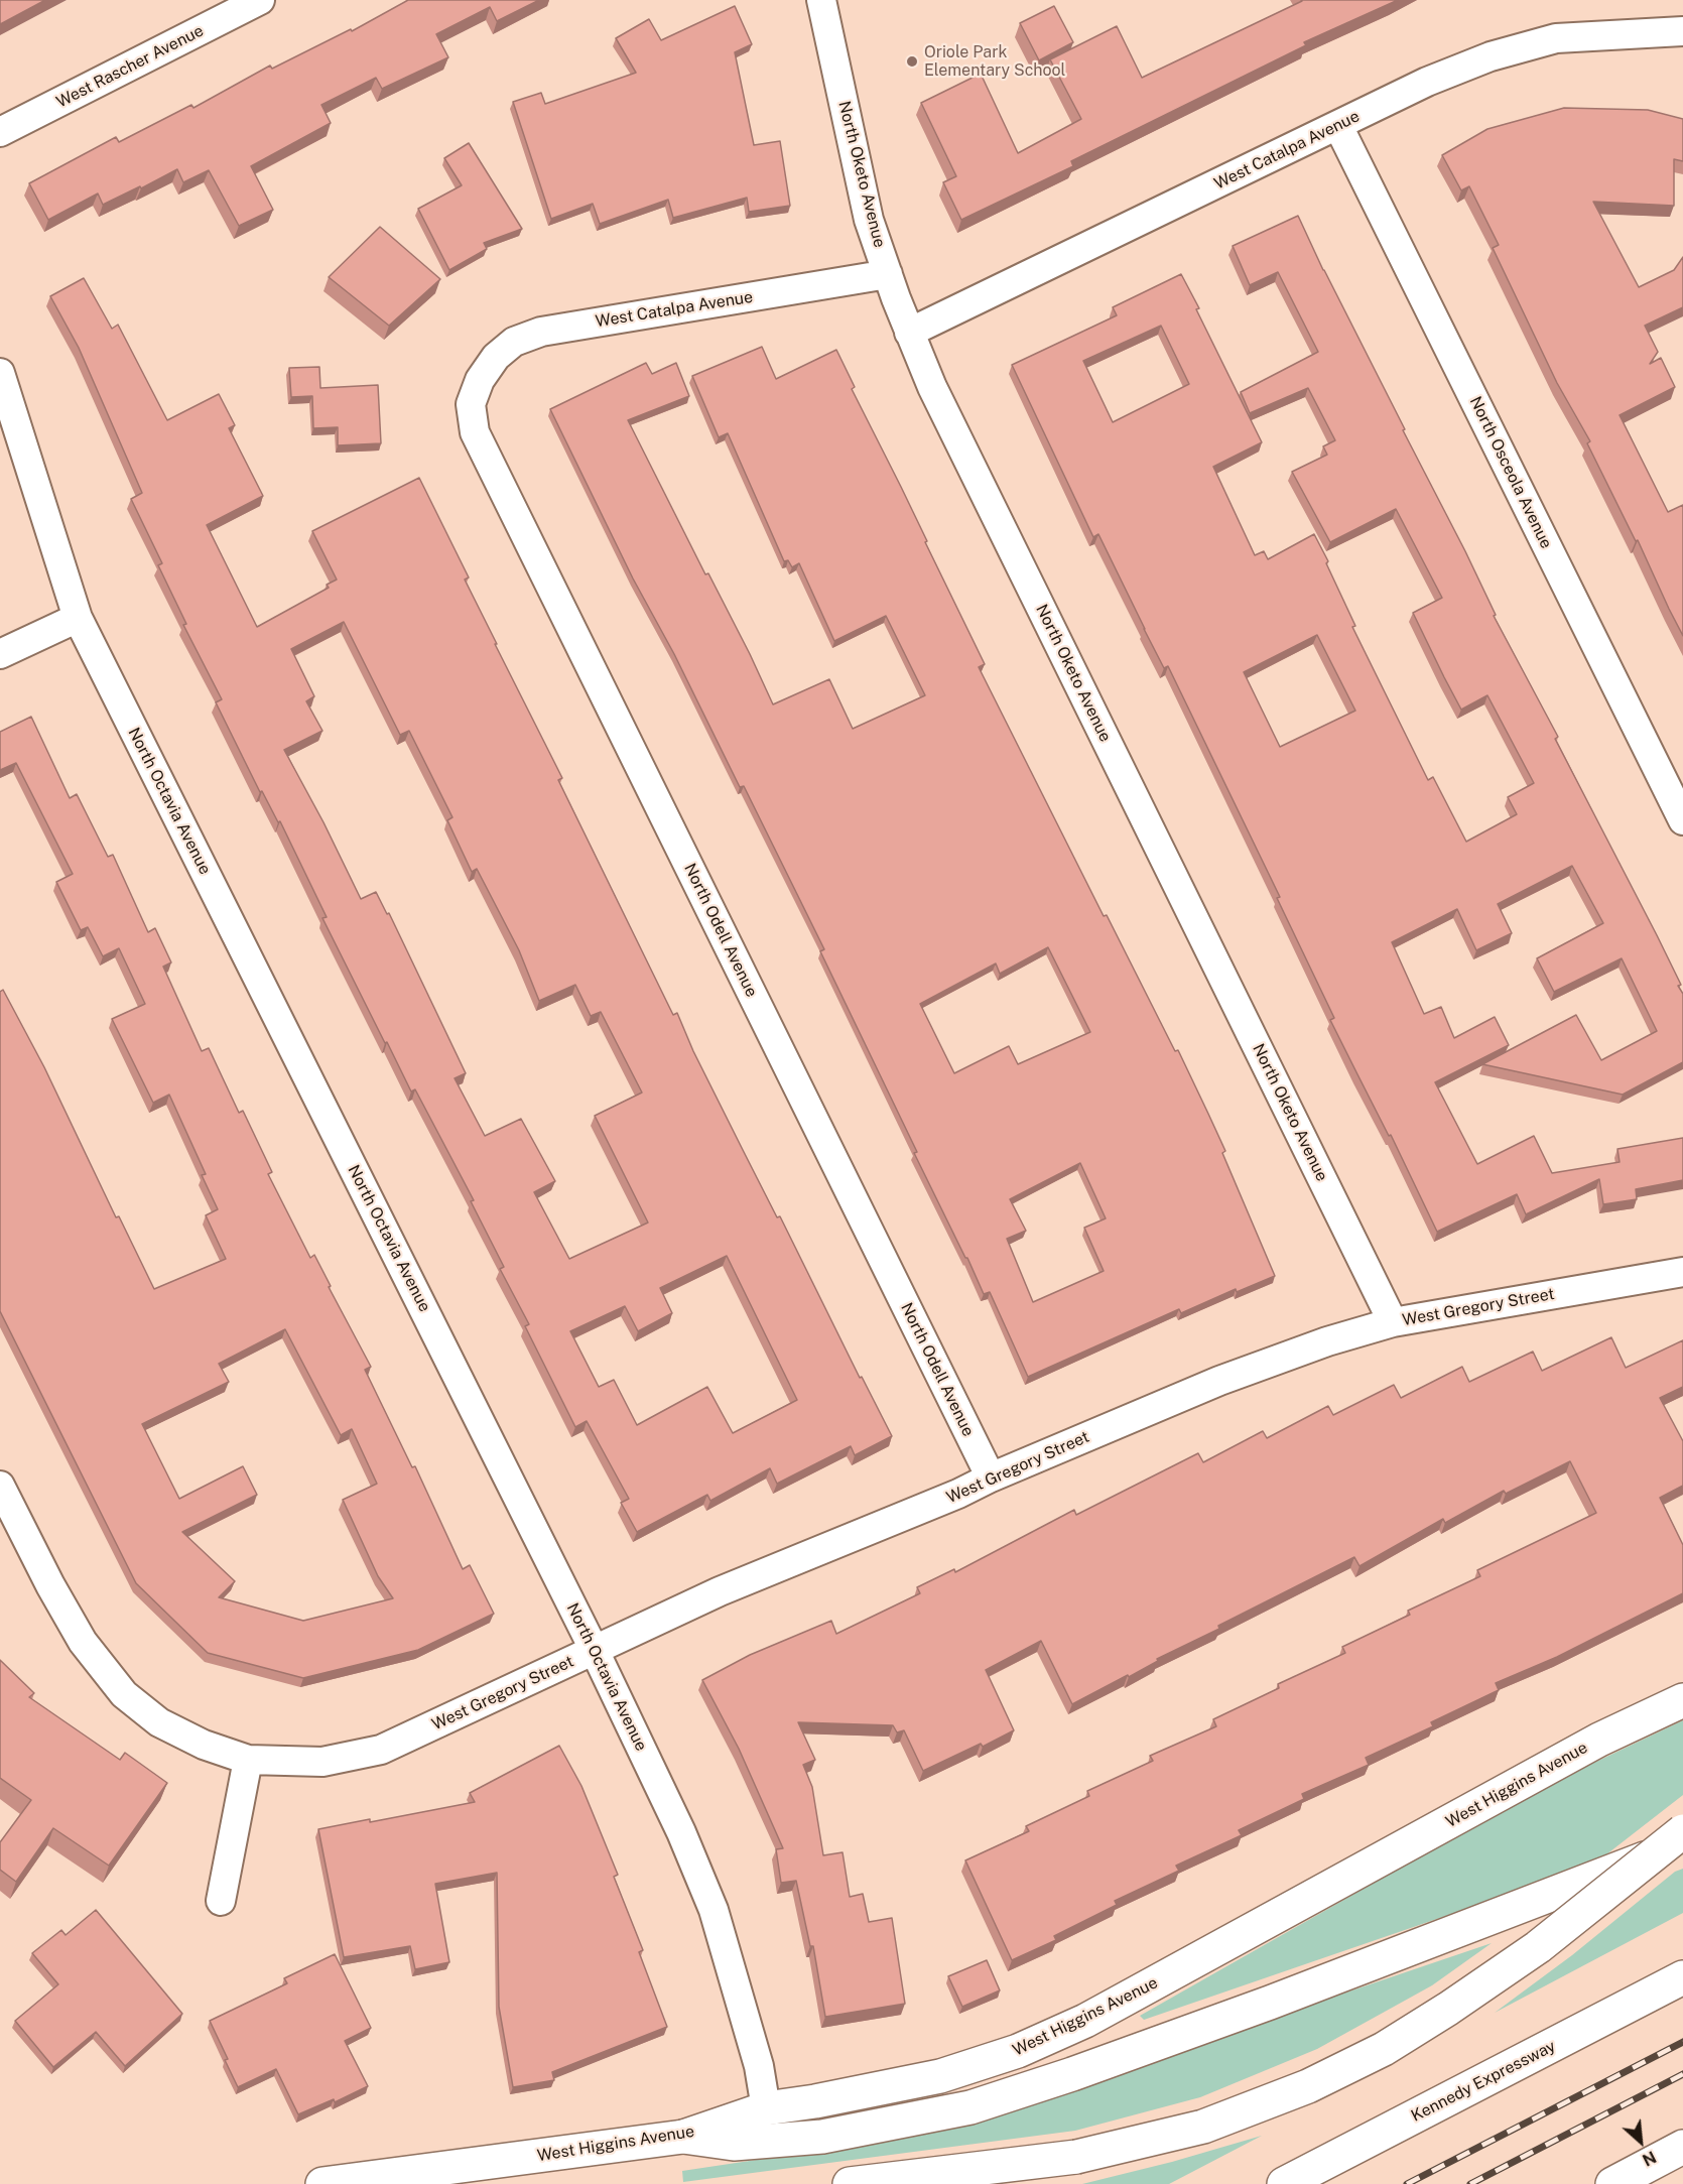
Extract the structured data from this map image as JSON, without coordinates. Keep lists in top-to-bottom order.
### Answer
{
  "streets": {
    "main road": ["West Higgins Avenue", "Kennedy Expressway"],
    "street": [
      "West Rascher Avenue",
      "West Catalpa Avenue",
      "North Oketo Avenue",
      "North Osceola Avenue",
      "North Octavia Avenue",
      "North Odell Avenue",
      "West Gregory Street"
    ]
  },
  "crossings": [
    ["West Catalpa Avenue", "North Oketo Avenue"],
    ["West Catalpa Avenue", "North Osceola Avenue"],
    ["West Catalpa Avenue", "North Odell Avenue"],
    ["North Oketo Avenue", "West Gregory Street"],
    ["North Octavia Avenue", "West Gregory Street"],
    ["North Octavia Avenue", "West Higgins Avenue"],
    ["North Odell Avenue", "West Gregory Street"]
  ],
  "places": ["Oriole Park Elementary School"],
  "north": "bottom right"
}
